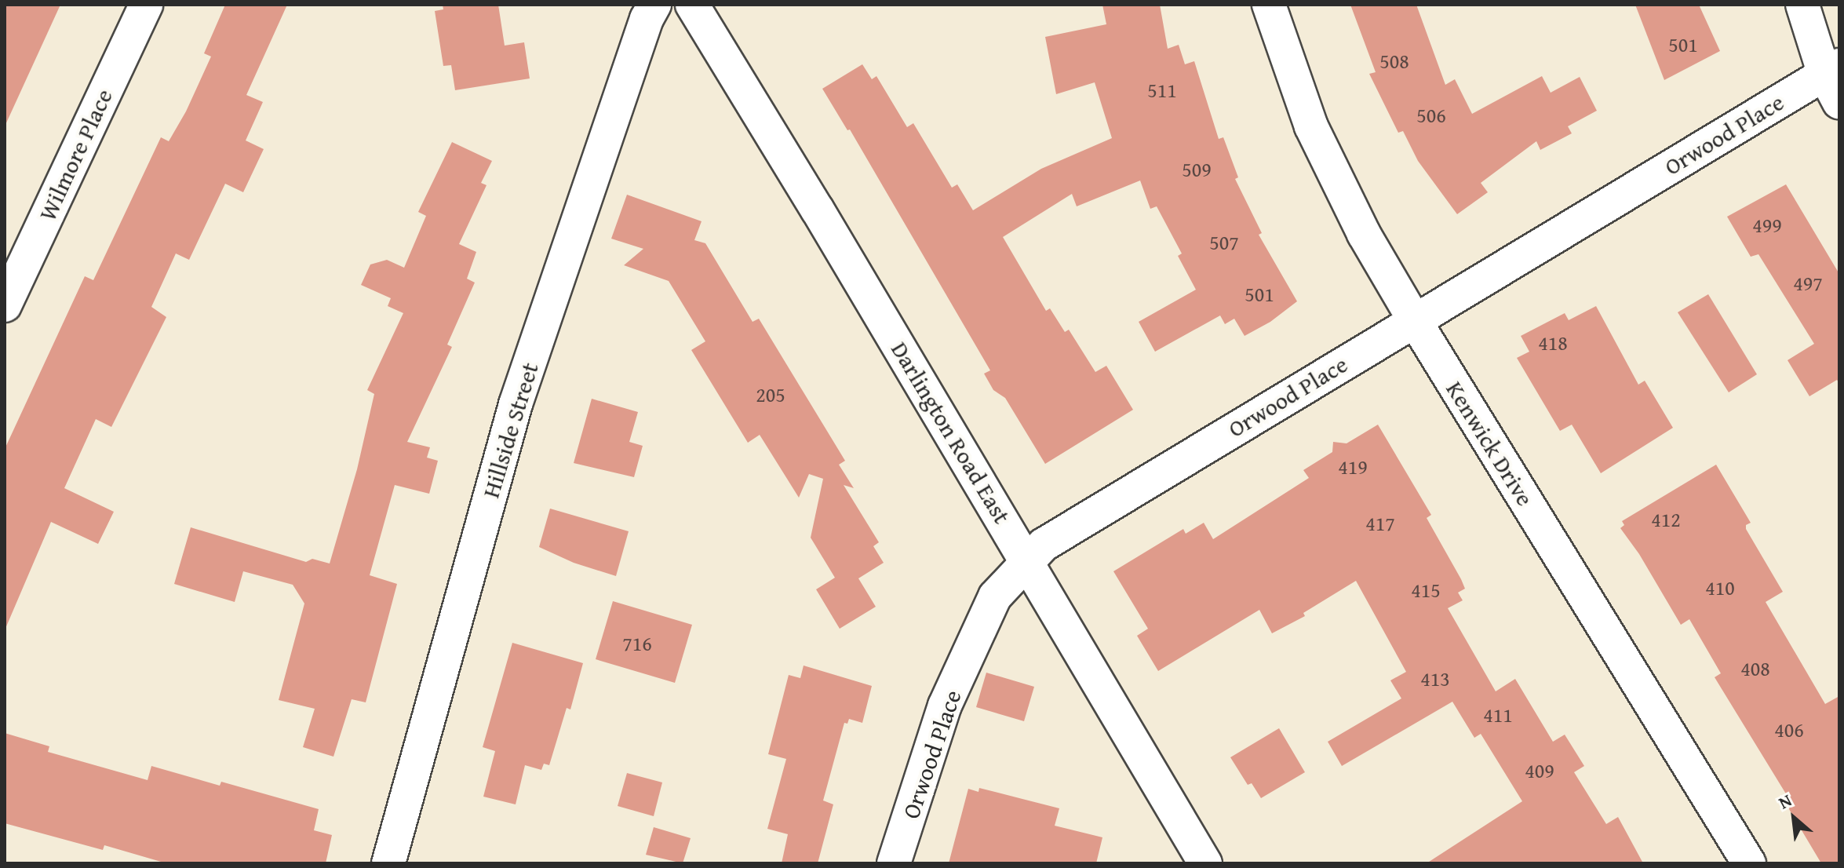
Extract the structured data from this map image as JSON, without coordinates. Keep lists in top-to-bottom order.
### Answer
{
  "streets": {
    "street": [
      "Orwood Place",
      "Wilmore Place",
      "Hillside Street",
      "Darlington Road East",
      "Kenwick Drive"
    ]
  },
  "crossings": [
    ["Orwood Place", "Darlington Road East"],
    ["Orwood Place", "Kenwick Drive"]
  ],
  "house_numbers": [
    "501",
    "508",
    "511",
    "506",
    "509",
    "499",
    "507",
    "497",
    "501",
    "418",
    "205",
    "419",
    "412",
    "417",
    "410",
    "415",
    "716",
    "408",
    "413",
    "411",
    "406",
    "409"
  ],
  "north": "top left"
}
